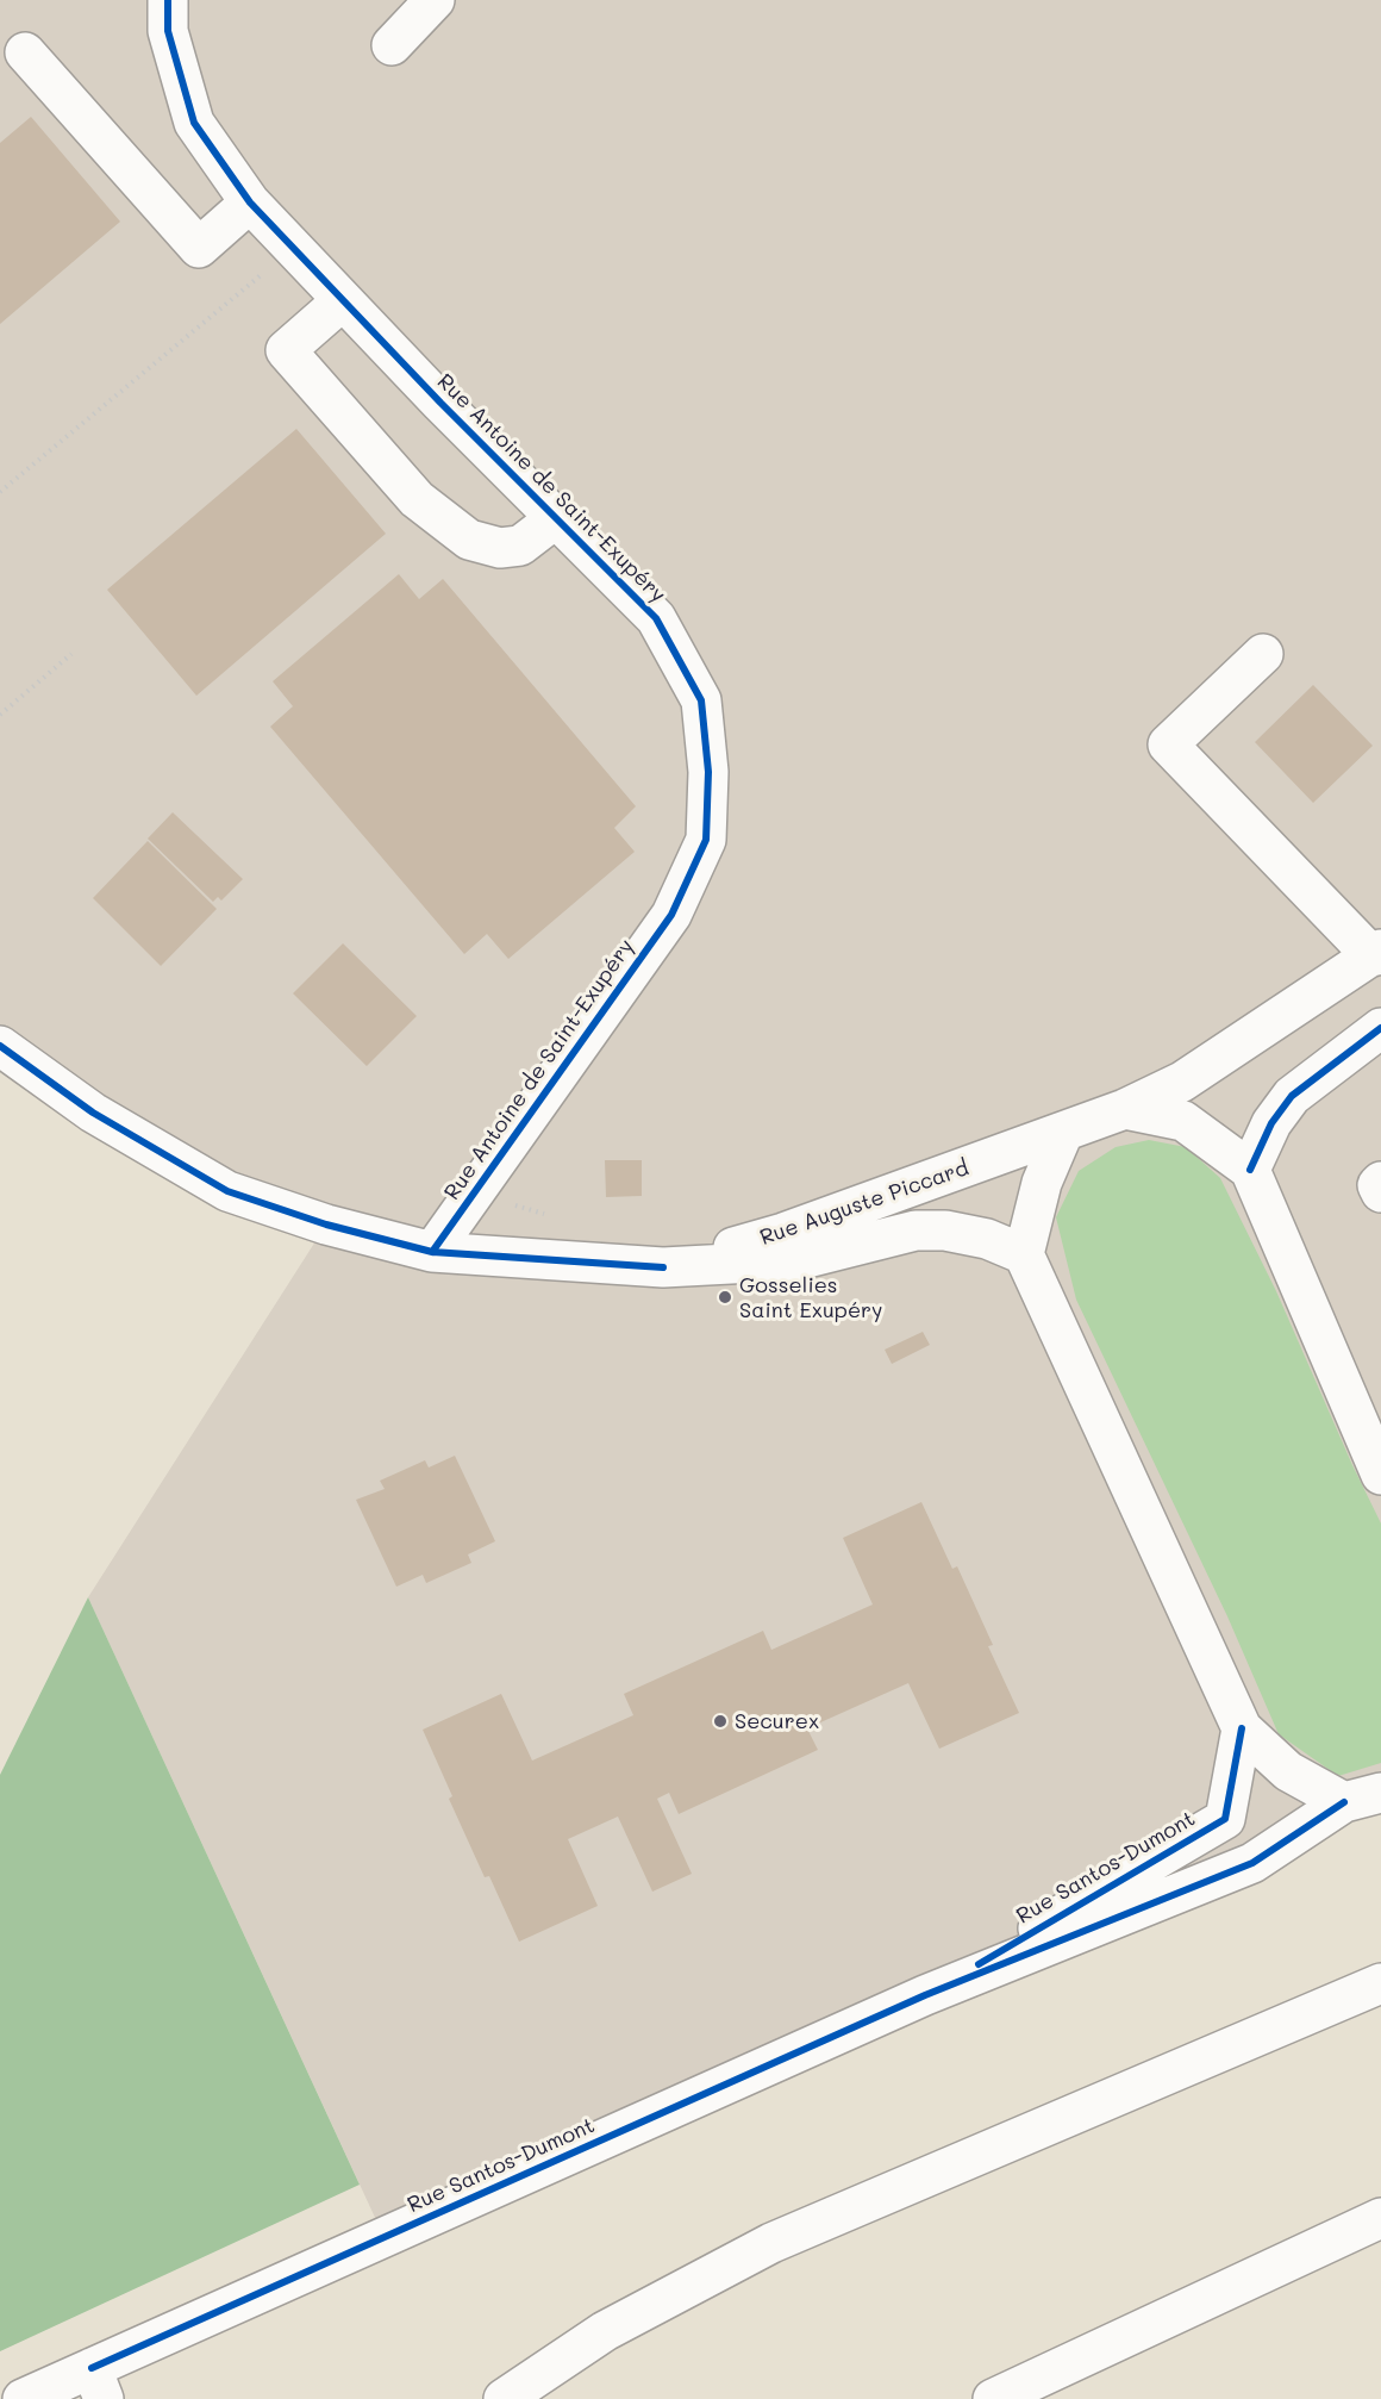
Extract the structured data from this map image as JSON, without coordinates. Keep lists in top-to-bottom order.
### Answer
{
  "streets": {
    "street": ["Rue Antoine de Saint-Exupéry", "Rue Auguste Piccard", "Rue Santos-Dumont"]
  },
  "crossings": [
    ["Rue Antoine de Saint-Exupéry", "Rue Auguste Piccard"]
  ],
  "places": ["Gosselies Saint Exupéry", "Securex"]
}
